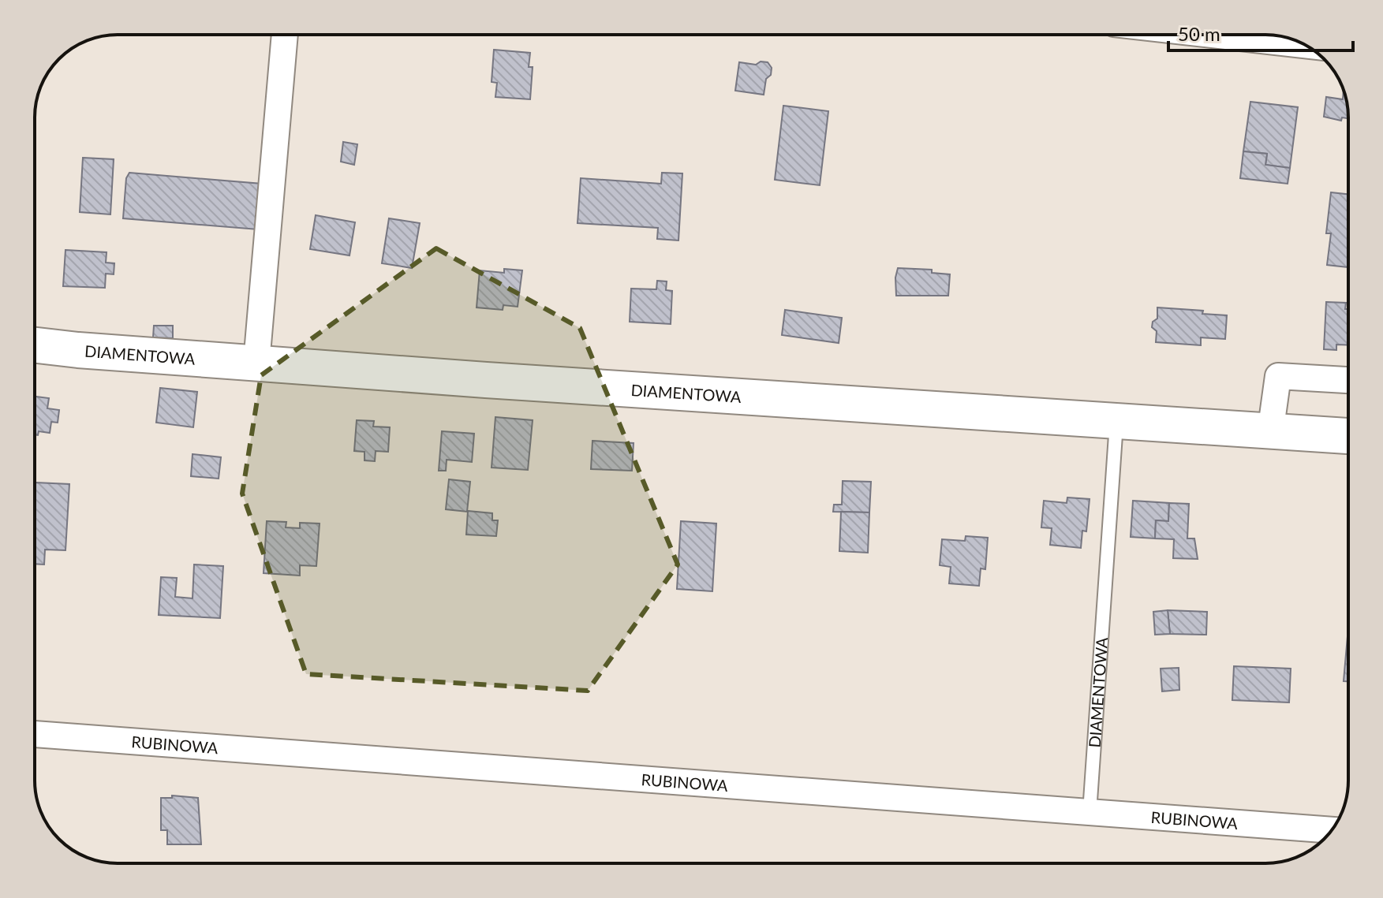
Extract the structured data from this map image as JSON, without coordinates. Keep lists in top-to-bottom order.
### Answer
{
  "streets": {
    "street": ["DIAMENTOWA", "RUBINOWA"]
  },
  "crossings": [
    ["DIAMENTOWA", "RUBINOWA"]
  ],
  "scale_bar": "50 m"
}
